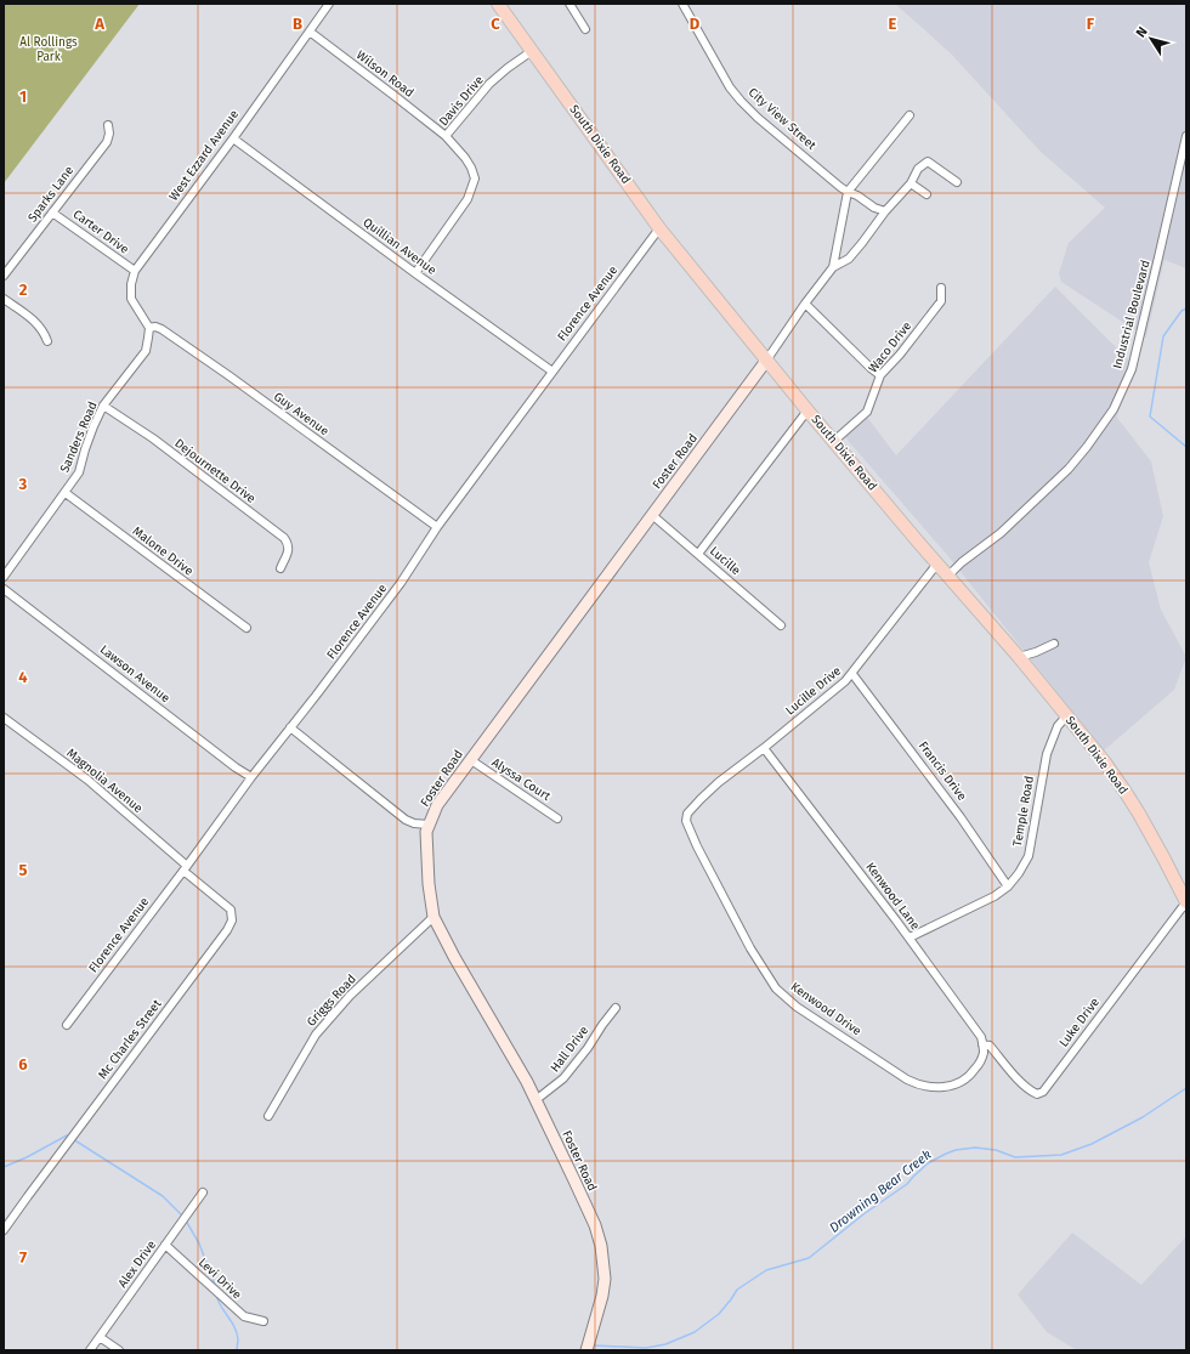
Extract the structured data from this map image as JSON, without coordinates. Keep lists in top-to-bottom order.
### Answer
{
  "streets": {
    "main road": ["South Dixie Road"],
    "street": [
      "Wilson Road",
      "Davis Drive",
      "City View Street",
      "West Ezzard Avenue",
      "Sparks Lane",
      "Carter Drive",
      "Quillian Avenue",
      "Florence Avenue",
      "Industrial Boulevard",
      "Waco Drive",
      "Guy Avenue",
      "Sanders Road",
      "Foster Road",
      "Dejournette Drive",
      "Malone Drive",
      "Lucille",
      "Lawson Avenue",
      "Lucille Drive",
      "Francis Drive",
      "Alyssa Court",
      "Magnolia Avenue",
      "Temple Road",
      "Kenwood Lane",
      "Griggs Road",
      "Kenwood Drive",
      "Luke Drive",
      "Mc Charles Street",
      "Hall Drive",
      "Alex Drive",
      "Levi Drive"
    ]
  },
  "crossings": [
    ["Wilson Road", "Davis Drive"],
    ["Wilson Road", "West Ezzard Avenue"],
    ["Davis Drive", "South Dixie Road"],
    ["Davis Drive", "Quillian Avenue"],
    ["South Dixie Road", "Florence Avenue"],
    ["South Dixie Road", "Industrial Boulevard"],
    ["South Dixie Road", "Waco Drive"],
    ["South Dixie Road", "Foster Road"],
    ["South Dixie Road", "Lucille Drive"],
    ["South Dixie Road", "Temple Road"],
    ["South Dixie Road", "Luke Drive"],
    ["West Ezzard Avenue", "Carter Drive"],
    ["West Ezzard Avenue", "Quillian Avenue"],
    ["West Ezzard Avenue", "Guy Avenue"],
    ["West Ezzard Avenue", "Sanders Road"],
    ["Sparks Lane", "Carter Drive"],
    ["Quillian Avenue", "Florence Avenue"],
    ["Florence Avenue", "Guy Avenue"],
    ["Florence Avenue", "Lawson Avenue"],
    ["Florence Avenue", "Magnolia Avenue"],
    ["Florence Avenue", "Mc Charles Street"],
    ["Guy Avenue", "Sanders Road"],
    ["Sanders Road", "Dejournette Drive"],
    ["Sanders Road", "Malone Drive"],
    ["Foster Road", "Lucille"],
    ["Foster Road", "Alyssa Court"],
    ["Foster Road", "Griggs Road"],
    ["Foster Road", "Hall Drive"],
    ["Lucille Drive", "Francis Drive"],
    ["Lucille Drive", "Kenwood Lane"],
    ["Lucille Drive", "Kenwood Drive"],
    ["Francis Drive", "Temple Road"],
    ["Magnolia Avenue", "Mc Charles Street"],
    ["Temple Road", "Kenwood Lane"],
    ["Kenwood Lane", "Kenwood Drive"],
    ["Kenwood Lane", "Luke Drive"],
    ["Kenwood Drive", "Luke Drive"],
    ["Alex Drive", "Levi Drive"]
  ],
  "water": ["Drowning Bear Creek"],
  "parks": ["Al Rollings Park"],
  "north": "top left",
  "grid": {
    "columns": [
      "A",
      "B",
      "C",
      "D",
      "E",
      "F"
    ],
    "rows": [
      "1",
      "2",
      "3",
      "4",
      "5",
      "6",
      "7"
    ]
  }
}
